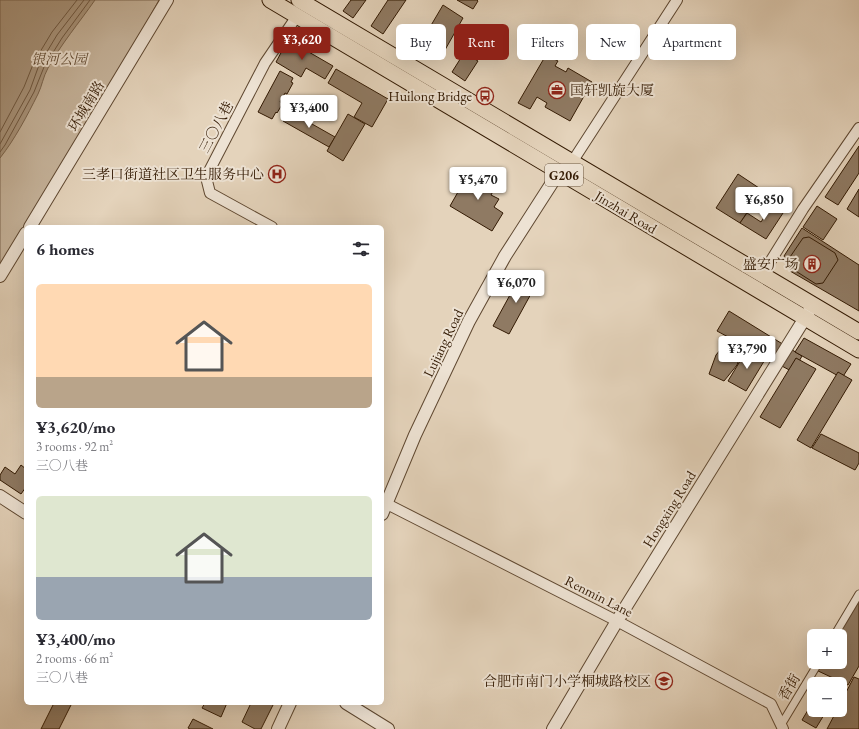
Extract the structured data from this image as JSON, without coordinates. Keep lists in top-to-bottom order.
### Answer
{
  "streets": {
    "main road": ["G206", "Jinzhai Road"],
    "street": [
      "环城南路",
      "三〇八巷",
      "Lujiang Road",
      "Hongxing Road",
      "Renmin Lane",
      "香街"
    ]
  },
  "crossings": [
    ["三〇八巷", "Jinzhai Road"],
    ["Jinzhai Road", "Lujiang Road"],
    ["Jinzhai Road", "Hongxing Road"],
    ["Lujiang Road", "Renmin Lane"],
    ["Hongxing Road", "Renmin Lane"],
    ["Renmin Lane", "香街"]
  ],
  "parks": ["银河公园"],
  "places": {
    "office": ["国轩凯旋大厦"],
    "bus stop": ["Huilong Bridge"],
    "hospital": ["三孝口街道社区卫生服务中心"],
    "building": ["盛安广场"],
    "school or university": ["合肥市南门小学桐城路校区"]
  },
  "page": {
    "chip": [
      "Buy",
      "Rent",
      "Filters",
      "New",
      "Apartment"
    ],
    "price": [
      "¥3,620",
      "¥3,400",
      "¥5,470",
      "¥6,850",
      "¥6,070",
      "¥3,790"
    ],
    "heading": "6 homes",
    "list": [
      {
        "name": "¥3,620/mo",
        "note": "3 rooms · 92 m² · 三〇八巷"
      },
      {
        "name": "¥3,400/mo",
        "note": "2 rooms · 66 m² · 三〇八巷"
      }
    ],
    "map_buttons": ["+", "−"]
  }
}
